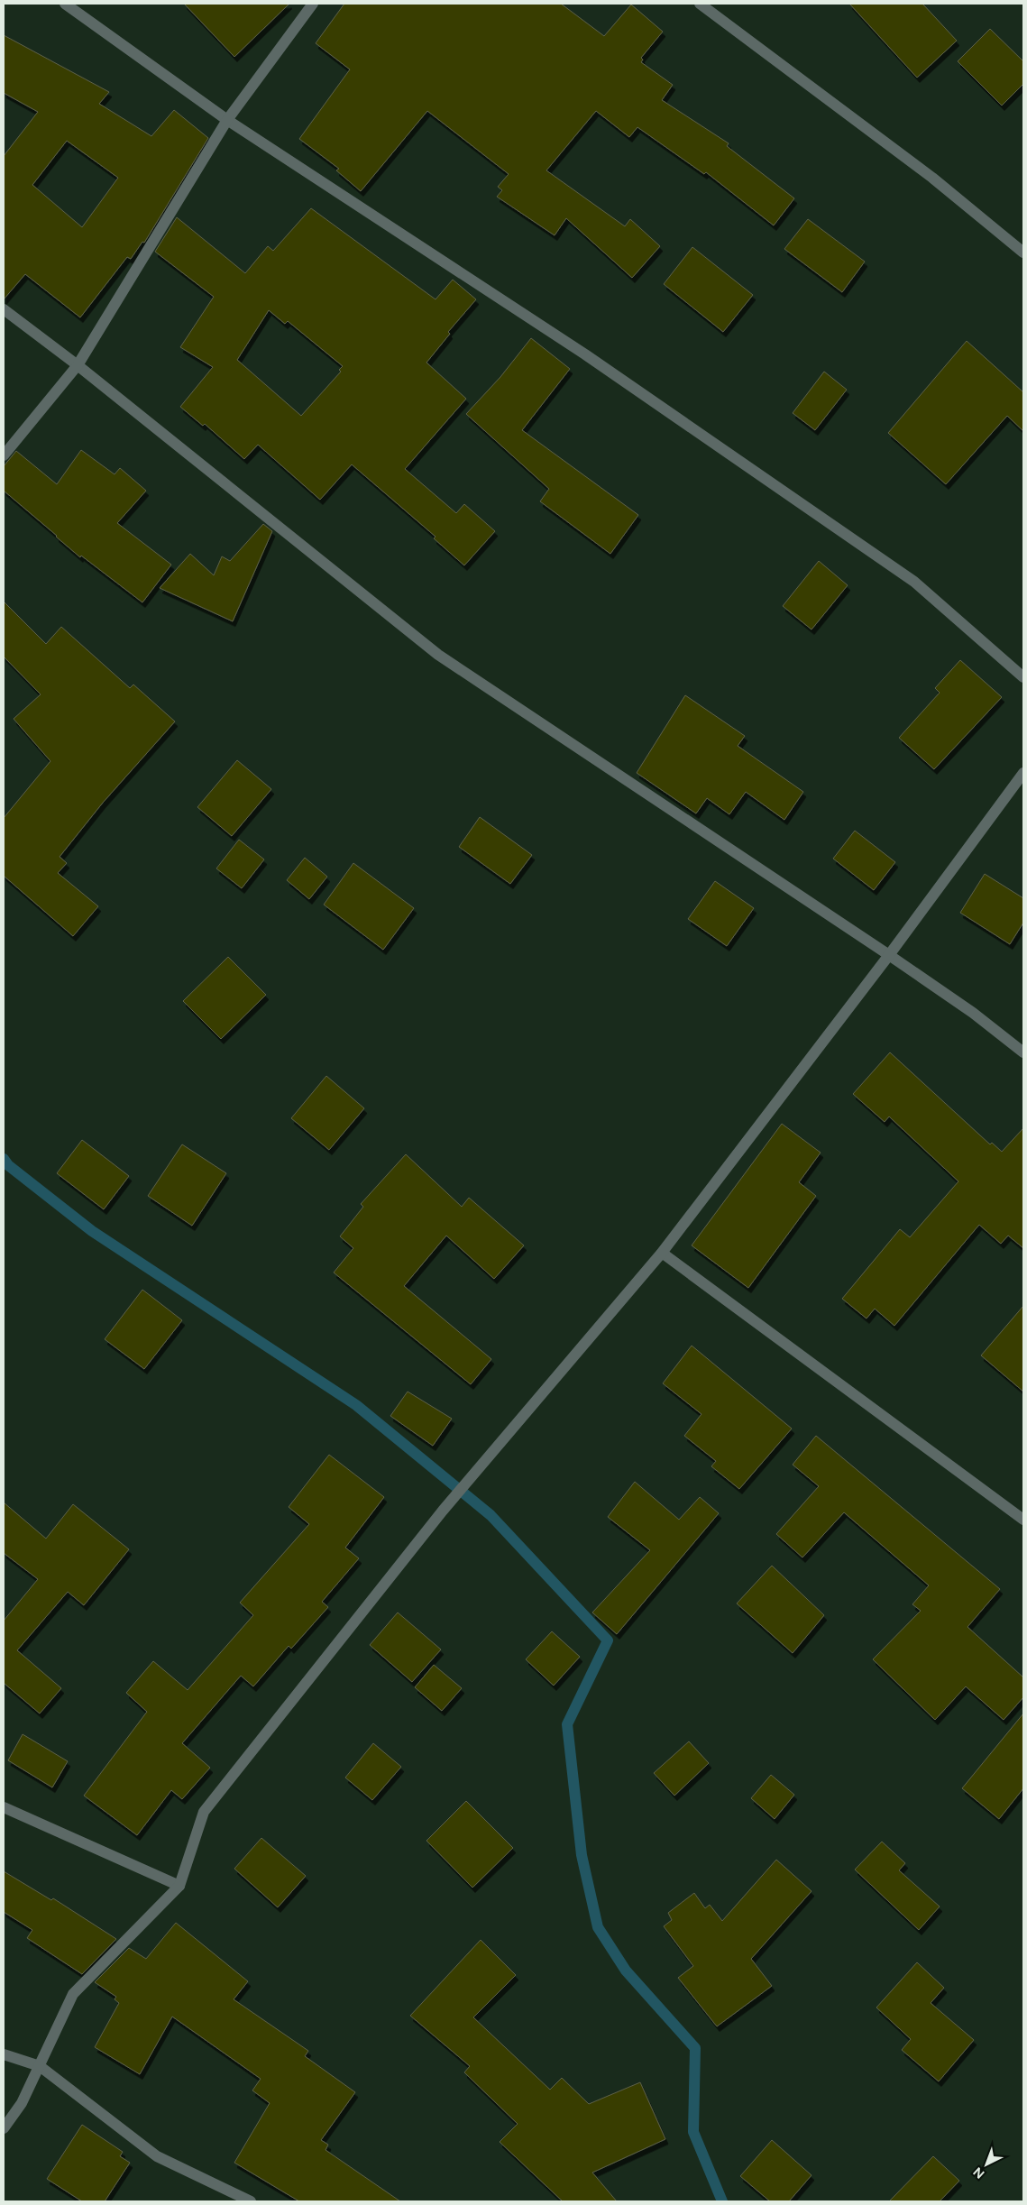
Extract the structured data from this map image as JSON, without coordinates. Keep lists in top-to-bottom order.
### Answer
{
  "north": "bottom left"
}
